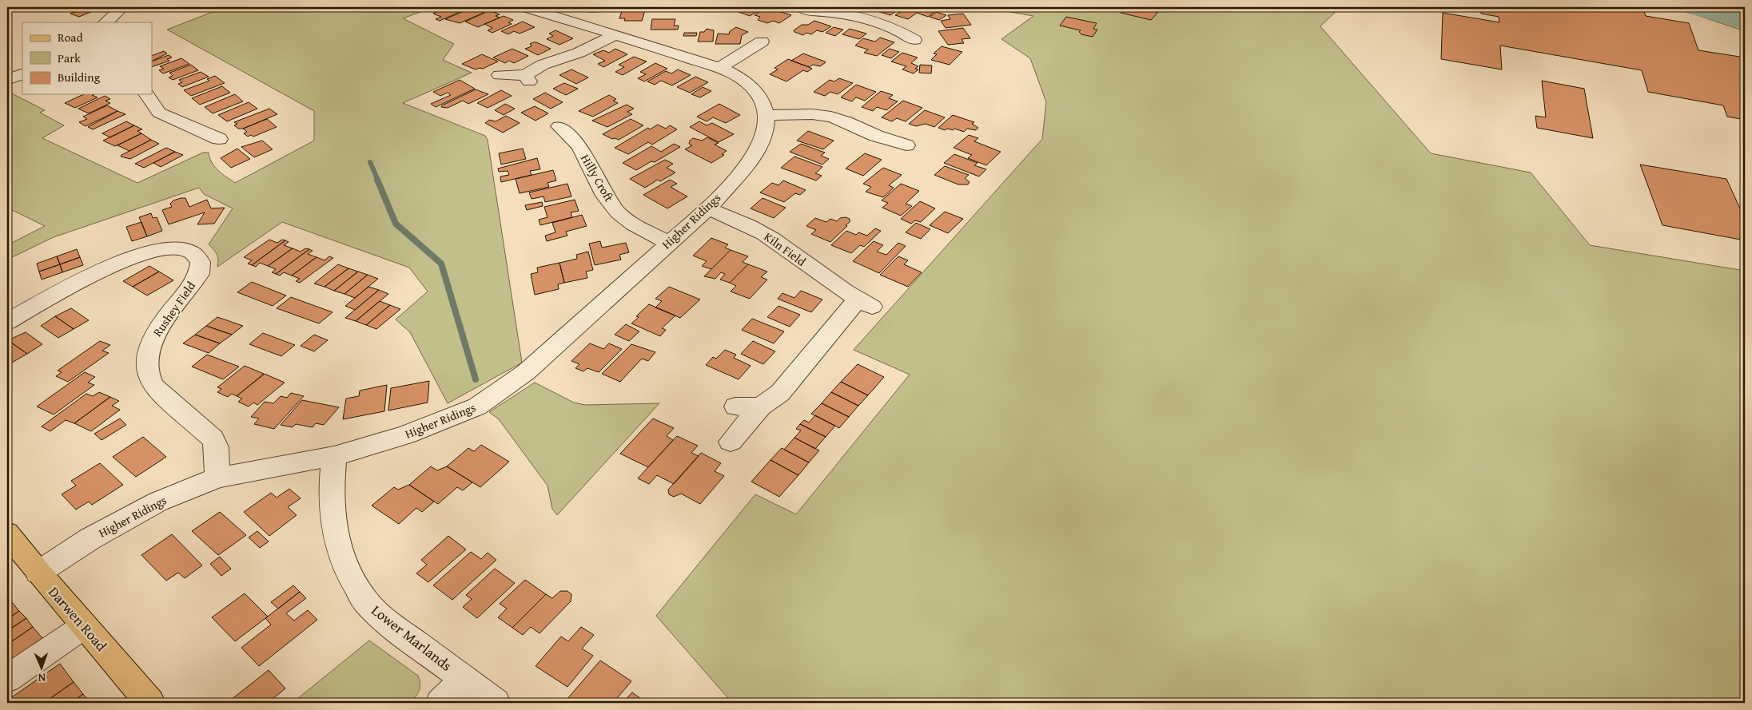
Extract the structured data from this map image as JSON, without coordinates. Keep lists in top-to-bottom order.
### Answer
{
  "streets": {
    "main road": ["Darwen Road"],
    "street": [
      "Hilly Croft",
      "Higher Ridings",
      "Kiln Field",
      "Rushey Field",
      "Lower Marlands"
    ]
  },
  "crossings": [
    ["Hilly Croft", "Higher Ridings"],
    ["Higher Ridings", "Kiln Field"],
    ["Higher Ridings", "Rushey Field"],
    ["Higher Ridings", "Darwen Road"],
    ["Higher Ridings", "Lower Marlands"]
  ],
  "legend": ["Road", "Park", "Building"],
  "north": "bottom"
}
